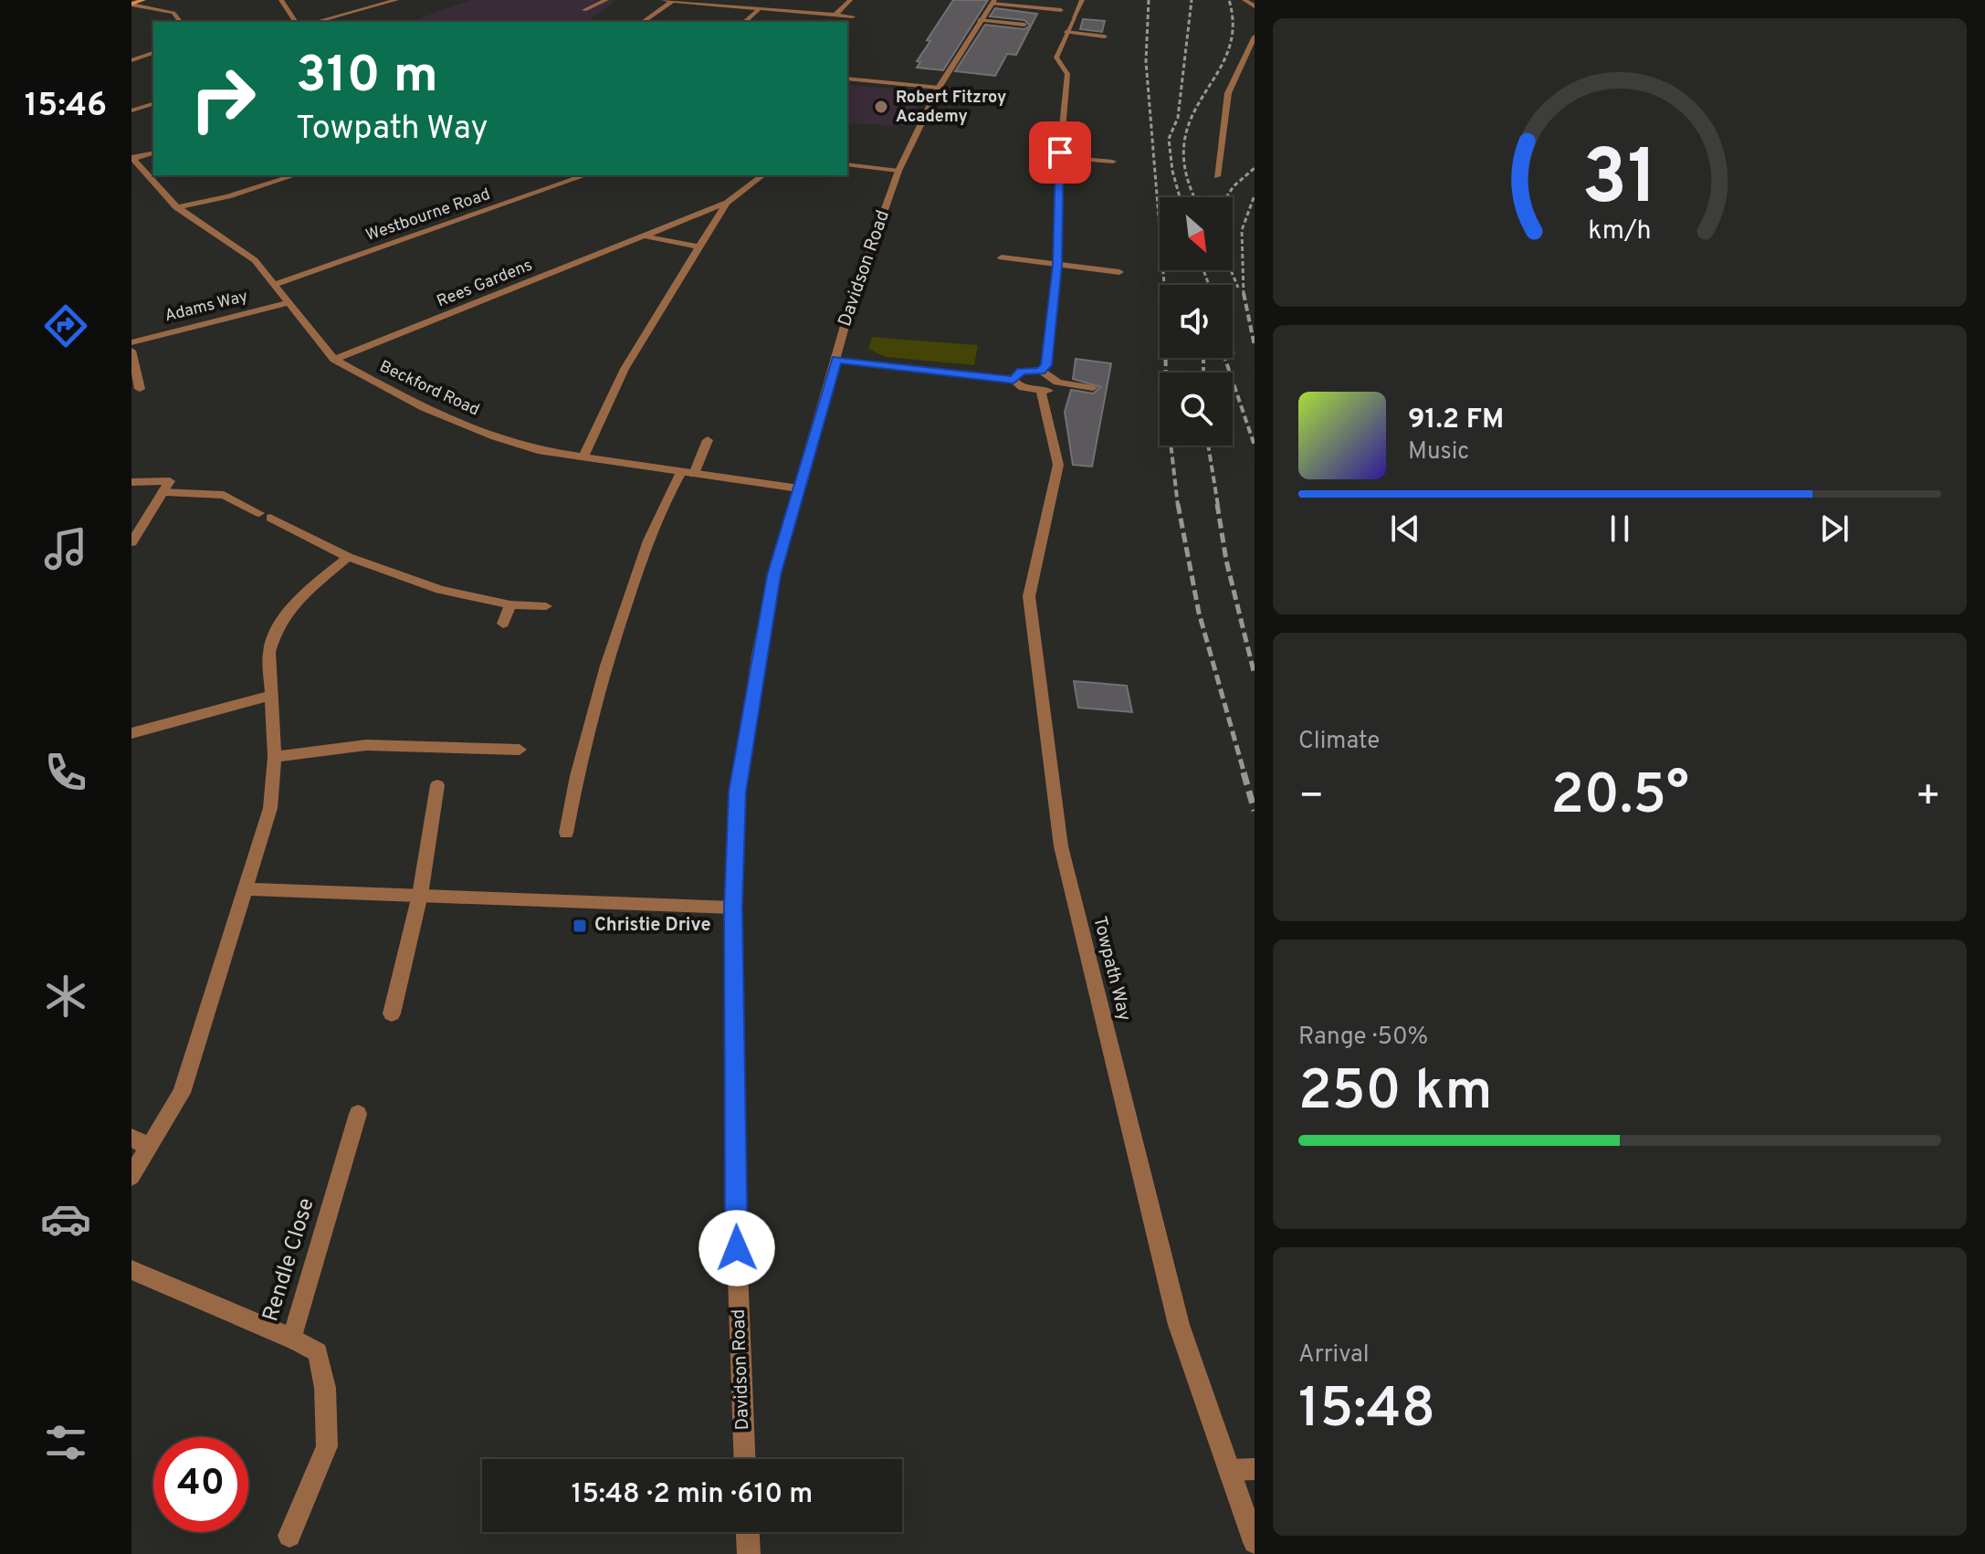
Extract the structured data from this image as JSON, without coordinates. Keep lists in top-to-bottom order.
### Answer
{
  "streets": {
    "street": [
      "Westbourne Road",
      "Davidson Road",
      "Rees Gardens",
      "Adams Way",
      "Beckford Road",
      "Towpath Way",
      "Rendle Close"
    ]
  },
  "crossings": [
    ["Westbourne Road", "Beckford Road"],
    ["Davidson Road", "Beckford Road"],
    ["Rees Gardens", "Beckford Road"],
    ["Adams Way", "Beckford Road"]
  ],
  "places": {
    "other": ["Robert Fitzroy Academy"],
    "transit": ["Christie Drive"]
  },
  "north": "bottom right",
  "page": {
    "tabs": "15:46",
    "turn": ["310 m", "Towpath Way"],
    "song": ["91.2 FM", "Music"],
    "tile": [
      "Climate",
      ["Range · 50%", "250 km"],
      ["Arrival", "15:48"]
    ],
    "heat": ["−", "20.5°", "+"],
    "limit": "40",
    "trip": "15:48 · 2 min · 610 m",
    "gauge": ["31", "km/h"]
  }
}
